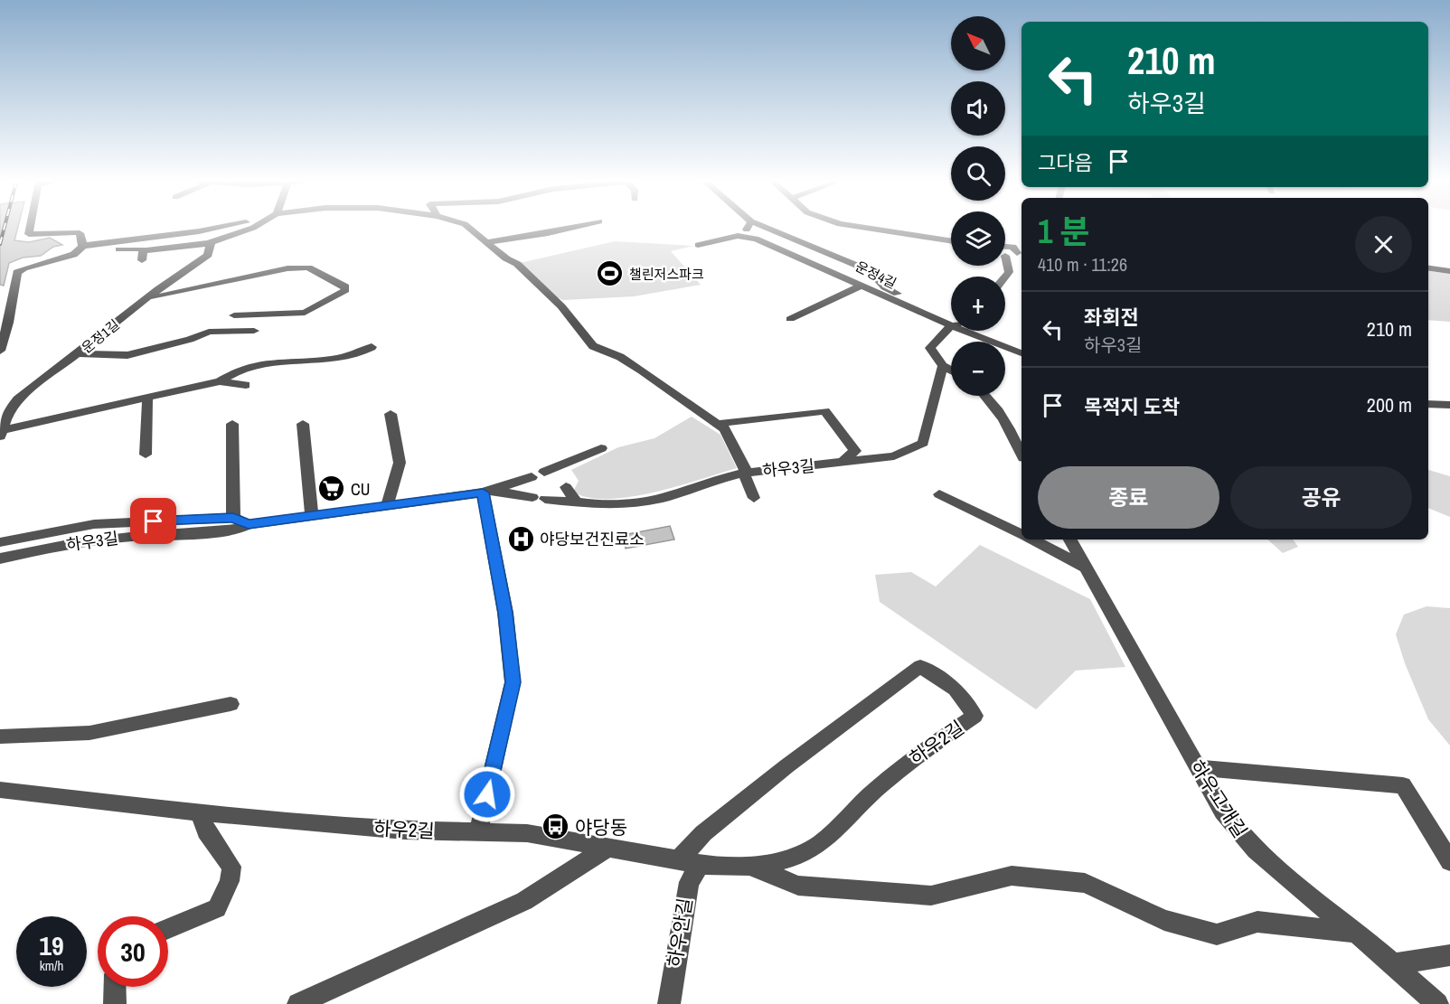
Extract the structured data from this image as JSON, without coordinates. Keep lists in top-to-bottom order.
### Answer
{
  "streets": {
    "street": [
      "운정4길",
      "운정1길",
      "하우3길",
      "하우2길",
      "하우고개길",
      "하우안길"
    ]
  },
  "crossings": [
    ["하우2길", "하우안길"]
  ],
  "places": {
    "sports": ["챌린저스파크"],
    "supermarket": ["CU"],
    "hospital": ["야당보건진료소"],
    "bus stop": ["야당동"]
  },
  "north": "top left",
  "page": {
    "map_buttons": ["+", "−"],
    "turn": ["210 m", "하우3길"],
    "then": "그다음",
    "heading": ["1 분", "410 m · 11:26"],
    "list": [
      {
        "name": "좌회전",
        "note": "하우3길",
        "value": "210 m"
      },
      {
        "name": "목적지 도착",
        "value": "200 m"
      }
    ],
    "buttons": ["종료", "공유"],
    "speed": "19 km/h",
    "limit": "30"
  }
}
